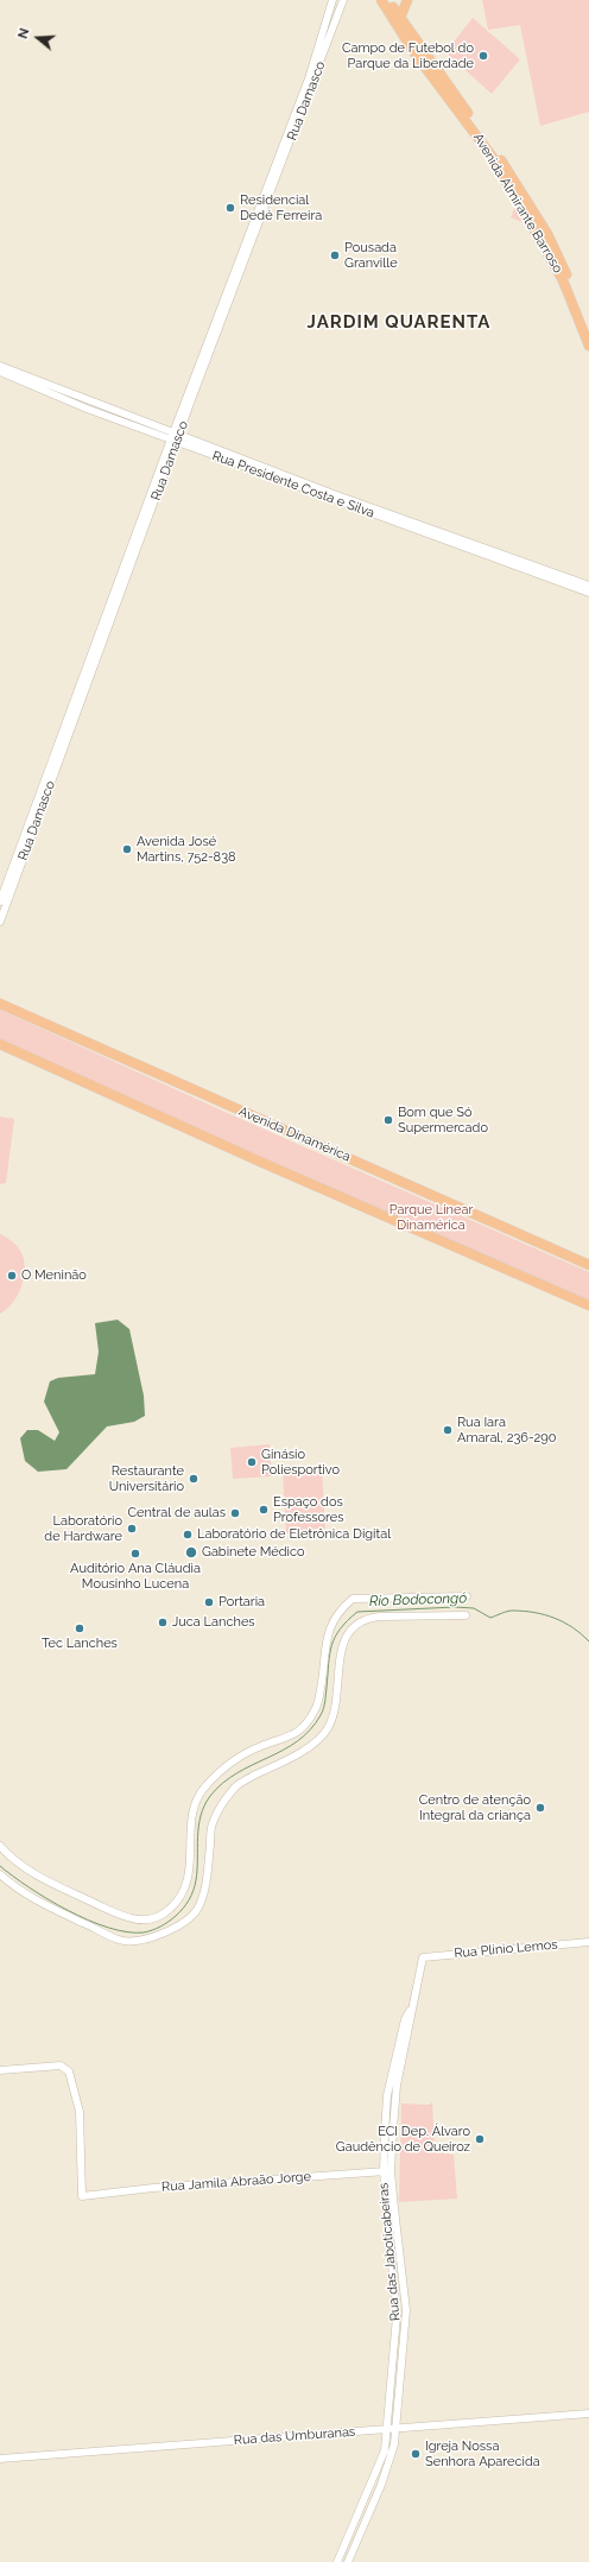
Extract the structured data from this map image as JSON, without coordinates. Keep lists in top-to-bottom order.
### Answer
{
  "streets": {
    "main road": ["Avenida Almirante Barroso", "Avenida Dinamérica"],
    "street": [
      "Rua Damasco",
      "Rua Presidente Costa e Silva",
      "Rua Plinio Lemos",
      "Rua Jamila Abraão Jorge",
      "Rua das Jaboticabeiras",
      "Rua das Umburanas"
    ]
  },
  "crossings": [
    ["Rua Damasco", "Rua Presidente Costa e Silva"],
    ["Rua Plinio Lemos", "Rua das Jaboticabeiras"],
    ["Rua Jamila Abraão Jorge", "Rua das Jaboticabeiras"],
    ["Rua das Jaboticabeiras", "Rua das Umburanas"]
  ],
  "districts": ["JARDIM QUARENTA"],
  "water": ["Rio Bodocongó"],
  "parks": ["Parque Linear Dinamérica"],
  "places": [
    "Campo de Futebol do Parque da Liberdade",
    "Residencial Dedé Ferreira",
    "Pousada Granville",
    "Avenida José Martins, 752-838",
    "Bom que Só Supermercado",
    "O Meninão",
    "Rua Iara Amaral, 236-290",
    "Ginásio Poliesportivo",
    "Restaurante Universitário",
    "Espaço dos Professores",
    "Central de aulas",
    "Laboratório de Hardware",
    "Laboratório de Eletrônica Digital",
    "Gabinete Médico",
    "Auditório Ana Cláudia Mousinho Lucena",
    "Portaria",
    "Juca Lanches",
    "Tec Lanches",
    "Centro de atenção Integral da criança",
    "ECI Dep. Álvaro Gaudêncio de Queiroz",
    "Igreja Nossa Senhora Aparecida"
  ],
  "north": "left"
}
